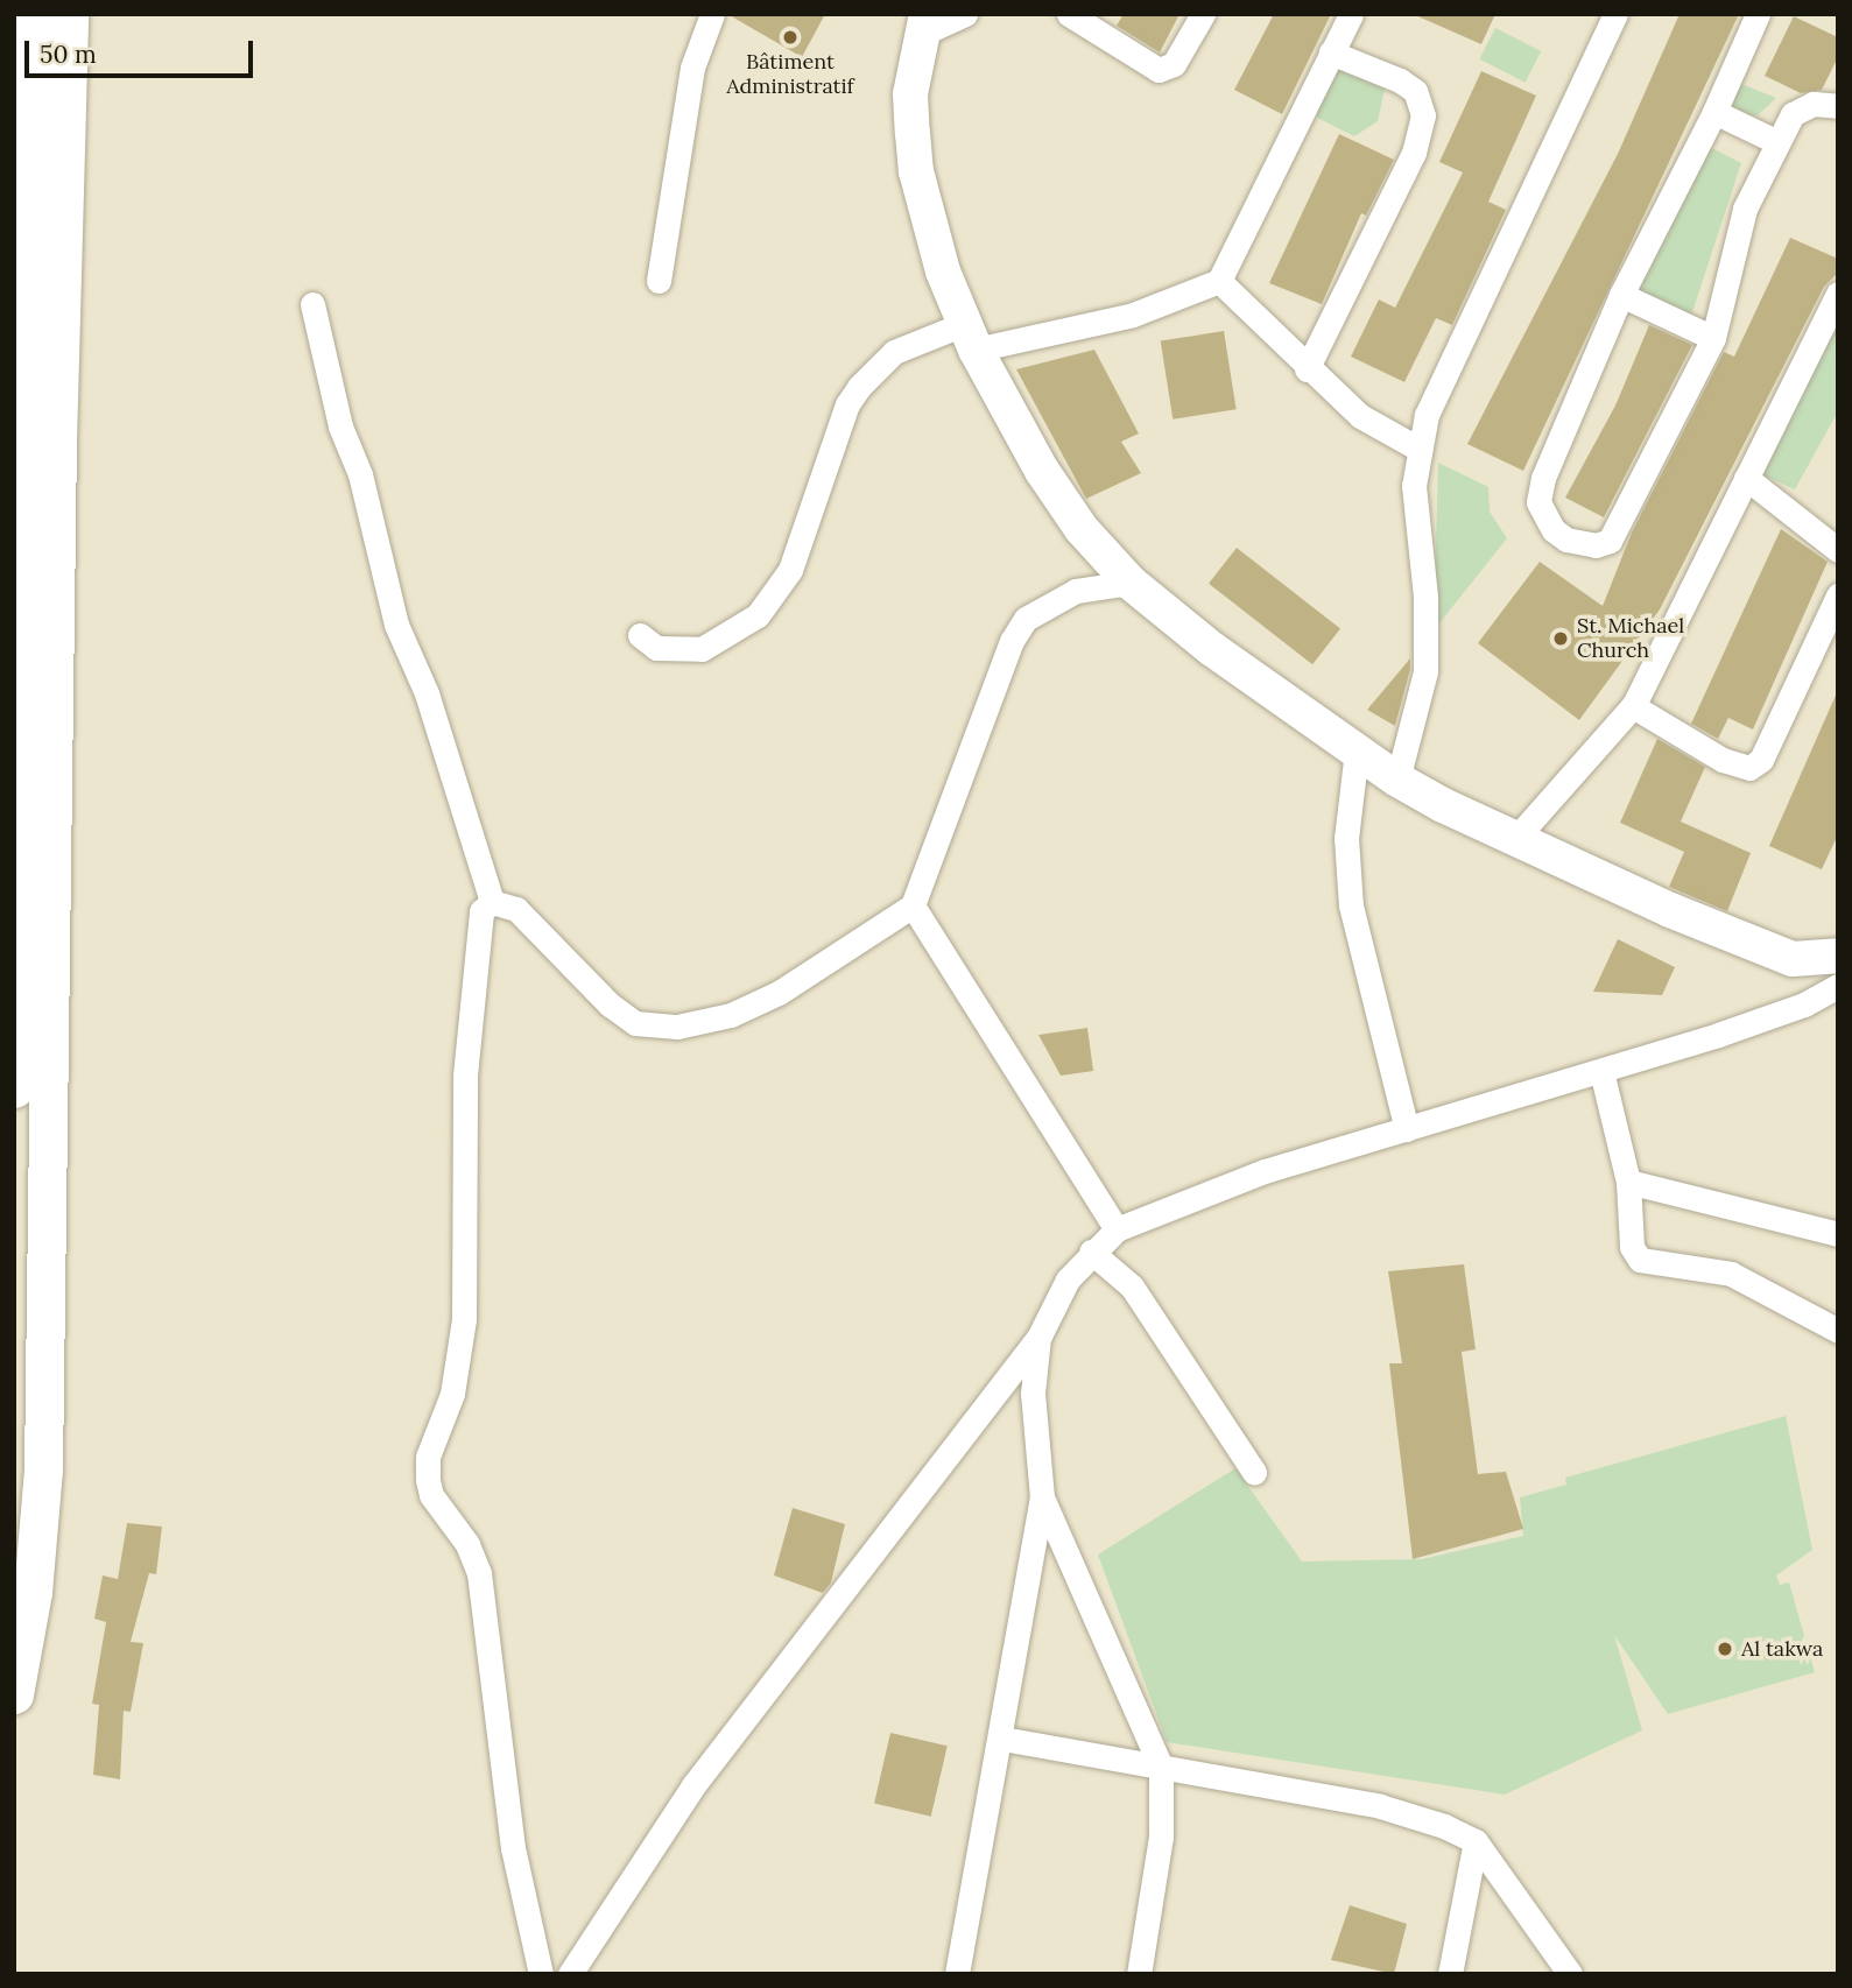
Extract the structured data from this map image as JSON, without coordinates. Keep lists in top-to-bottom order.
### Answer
{
  "places": ["Bâtiment Administratif", "St. Michael Church", "Al takwa"],
  "scale_bar": "50 m"
}
